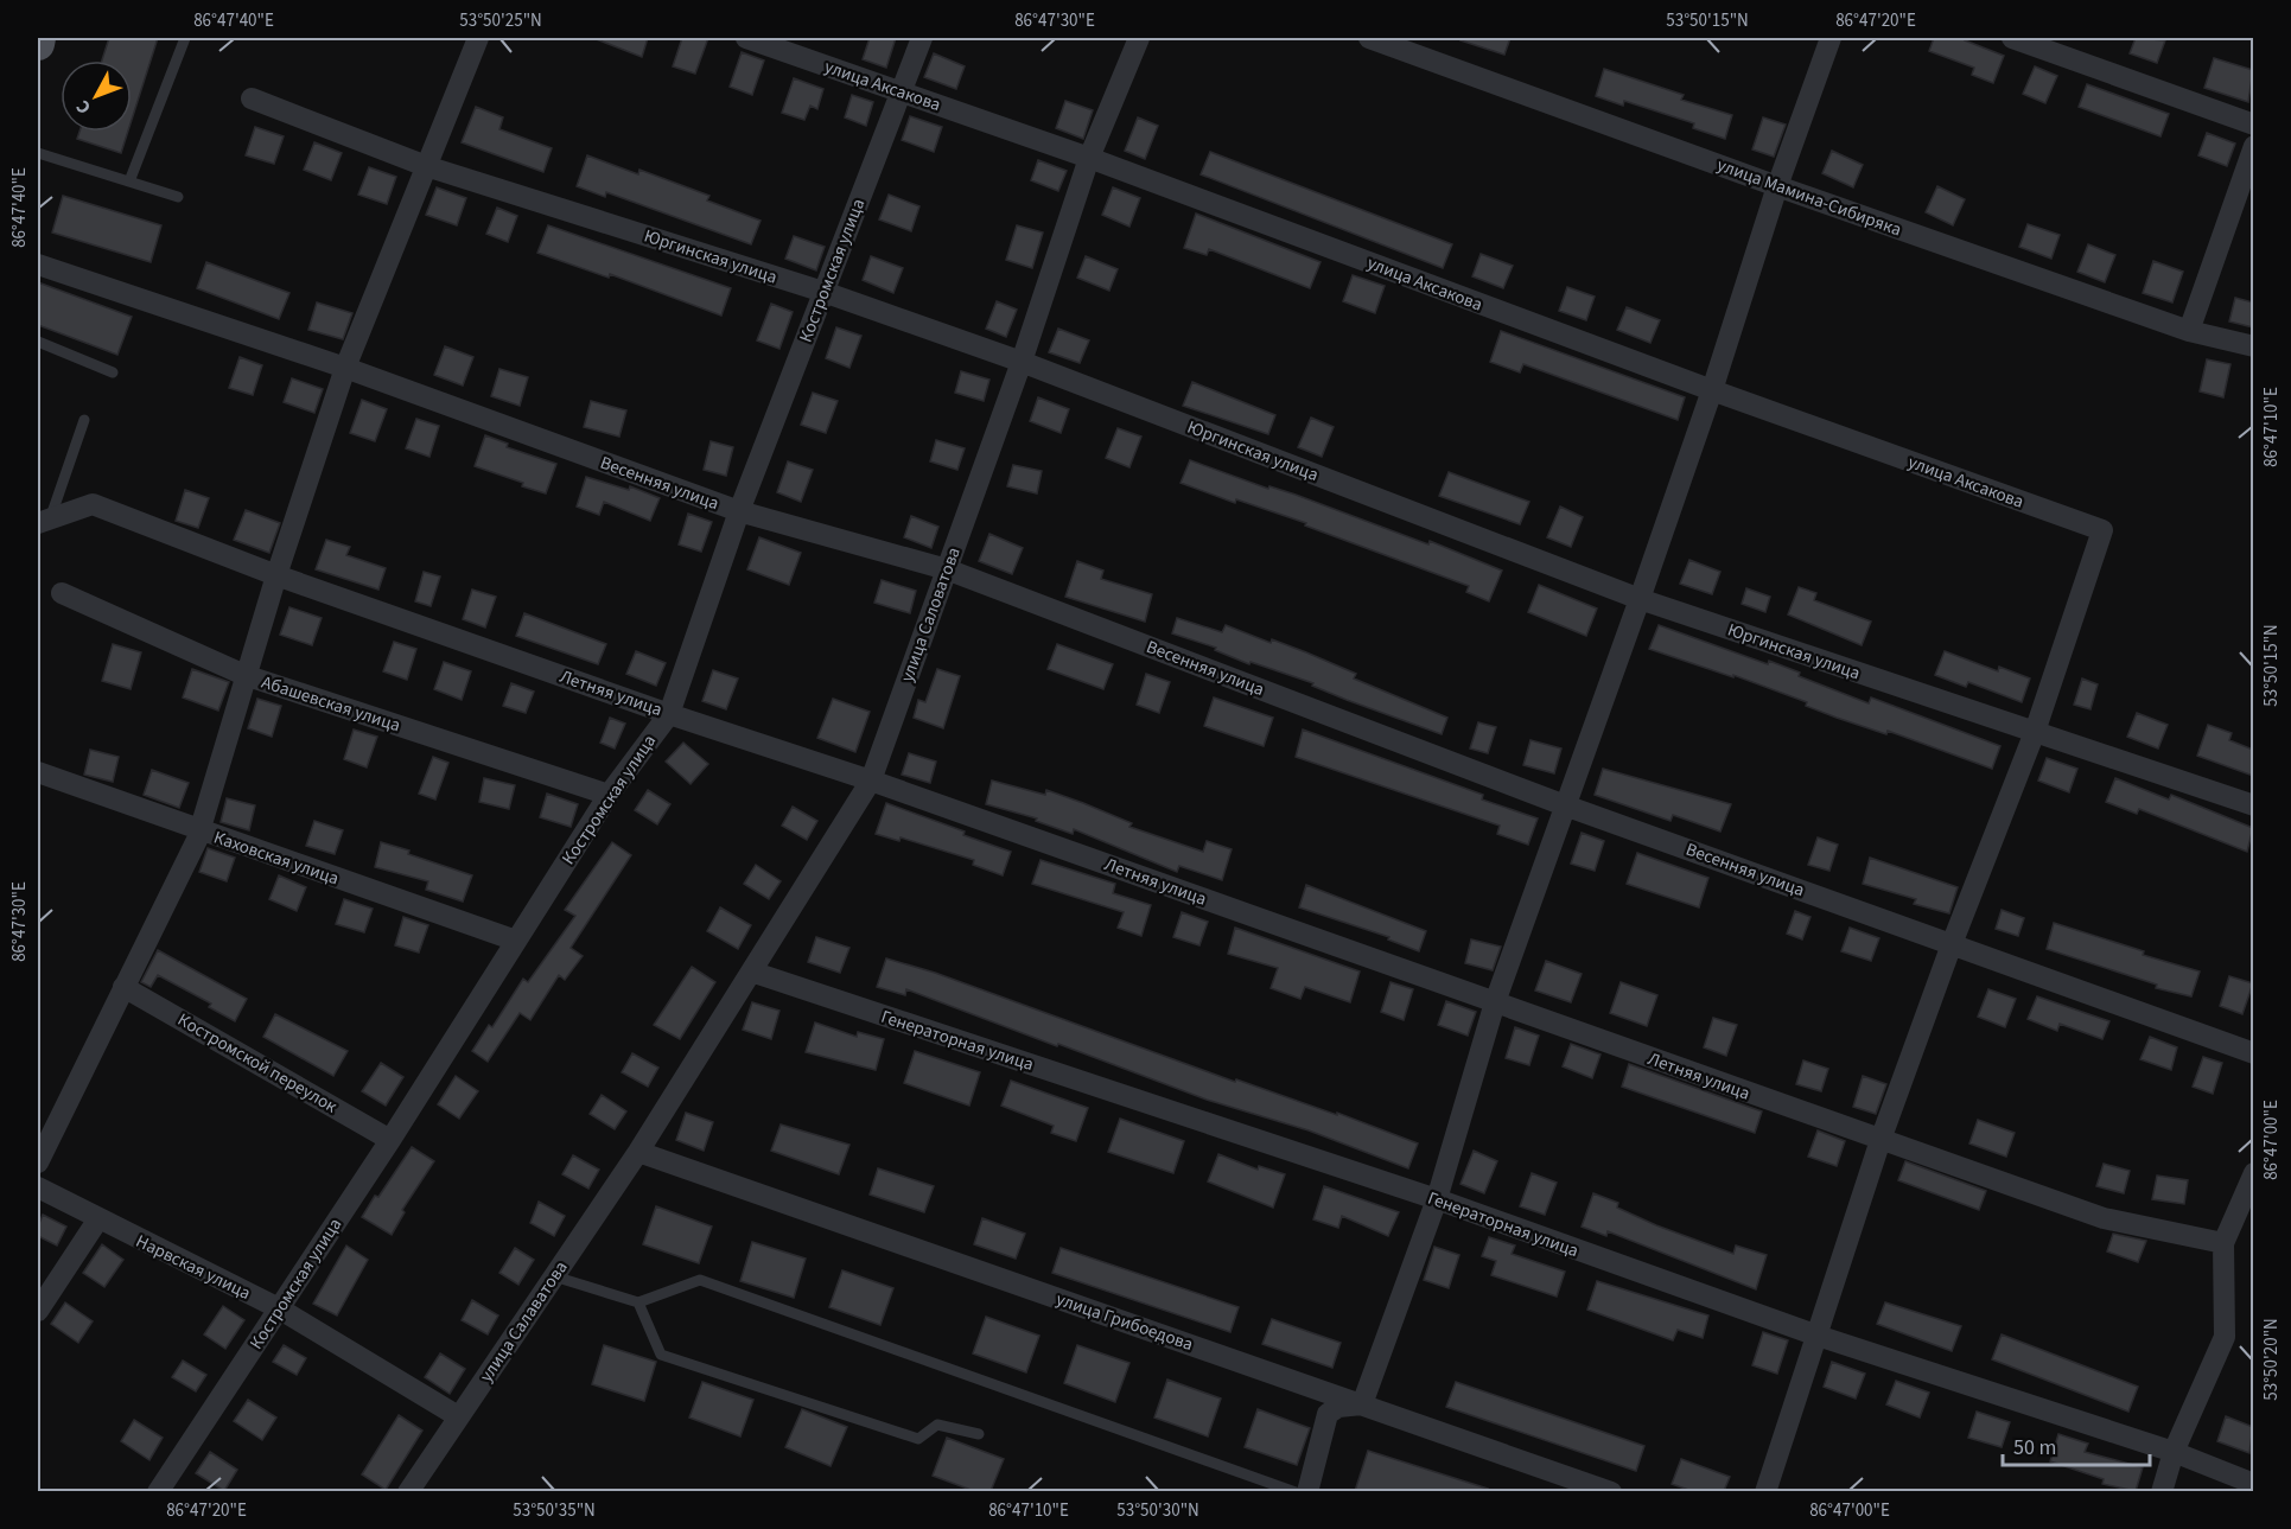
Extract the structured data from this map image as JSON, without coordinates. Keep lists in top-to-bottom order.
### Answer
{
  "streets": {
    "street": [
      "улица Аксакова",
      "улица Мамина-Сибиряка",
      "Юргинская улица",
      "Костромская улица",
      "Весенняя улица",
      "улица Саловатова",
      "Летняя улица",
      "Абашевская улица",
      "Каховская улица",
      "Генераторная улица",
      "Костромской переулок",
      "Нарвская улица",
      "улица Салаватова",
      "улица Грибоедова"
    ]
  },
  "crossings": [
    ["улица Аксакова", "Юргинская улица"],
    ["улица Аксакова", "Костромская улица"],
    ["улица Аксакова", "улица Саловатова"],
    ["Юргинская улица", "Костромская улица"],
    ["Юргинская улица", "улица Саловатова"],
    ["Костромская улица", "Весенняя улица"],
    ["Костромская улица", "Летняя улица"],
    ["Костромская улица", "Абашевская улица"],
    ["Костромская улица", "Каховская улица"],
    ["Костромская улица", "Костромской переулок"],
    ["Костромская улица", "Нарвская улица"],
    ["Весенняя улица", "улица Саловатова"],
    ["улица Саловатова", "Летняя улица"],
    ["улица Саловатова", "Генераторная улица"],
    ["улица Саловатова", "улица Салаватова"],
    ["улица Саловатова", "улица Грибоедова"],
    ["Нарвская улица", "улица Салаватова"],
    ["улица Салаватова", "улица Грибоедова"]
  ],
  "scale_bar": "50 m",
  "north": "bottom left",
  "coordinates": [
    "86°47'40\"E",
    "53°50'25\"N",
    "86°47'30\"E",
    "53°50'15\"N",
    "86°47'20\"E",
    "86°47'10\"E",
    "86°47'00\"E",
    "53°50'20\"N",
    "53°50'35\"N",
    "53°50'30\"N"
  ]
}
